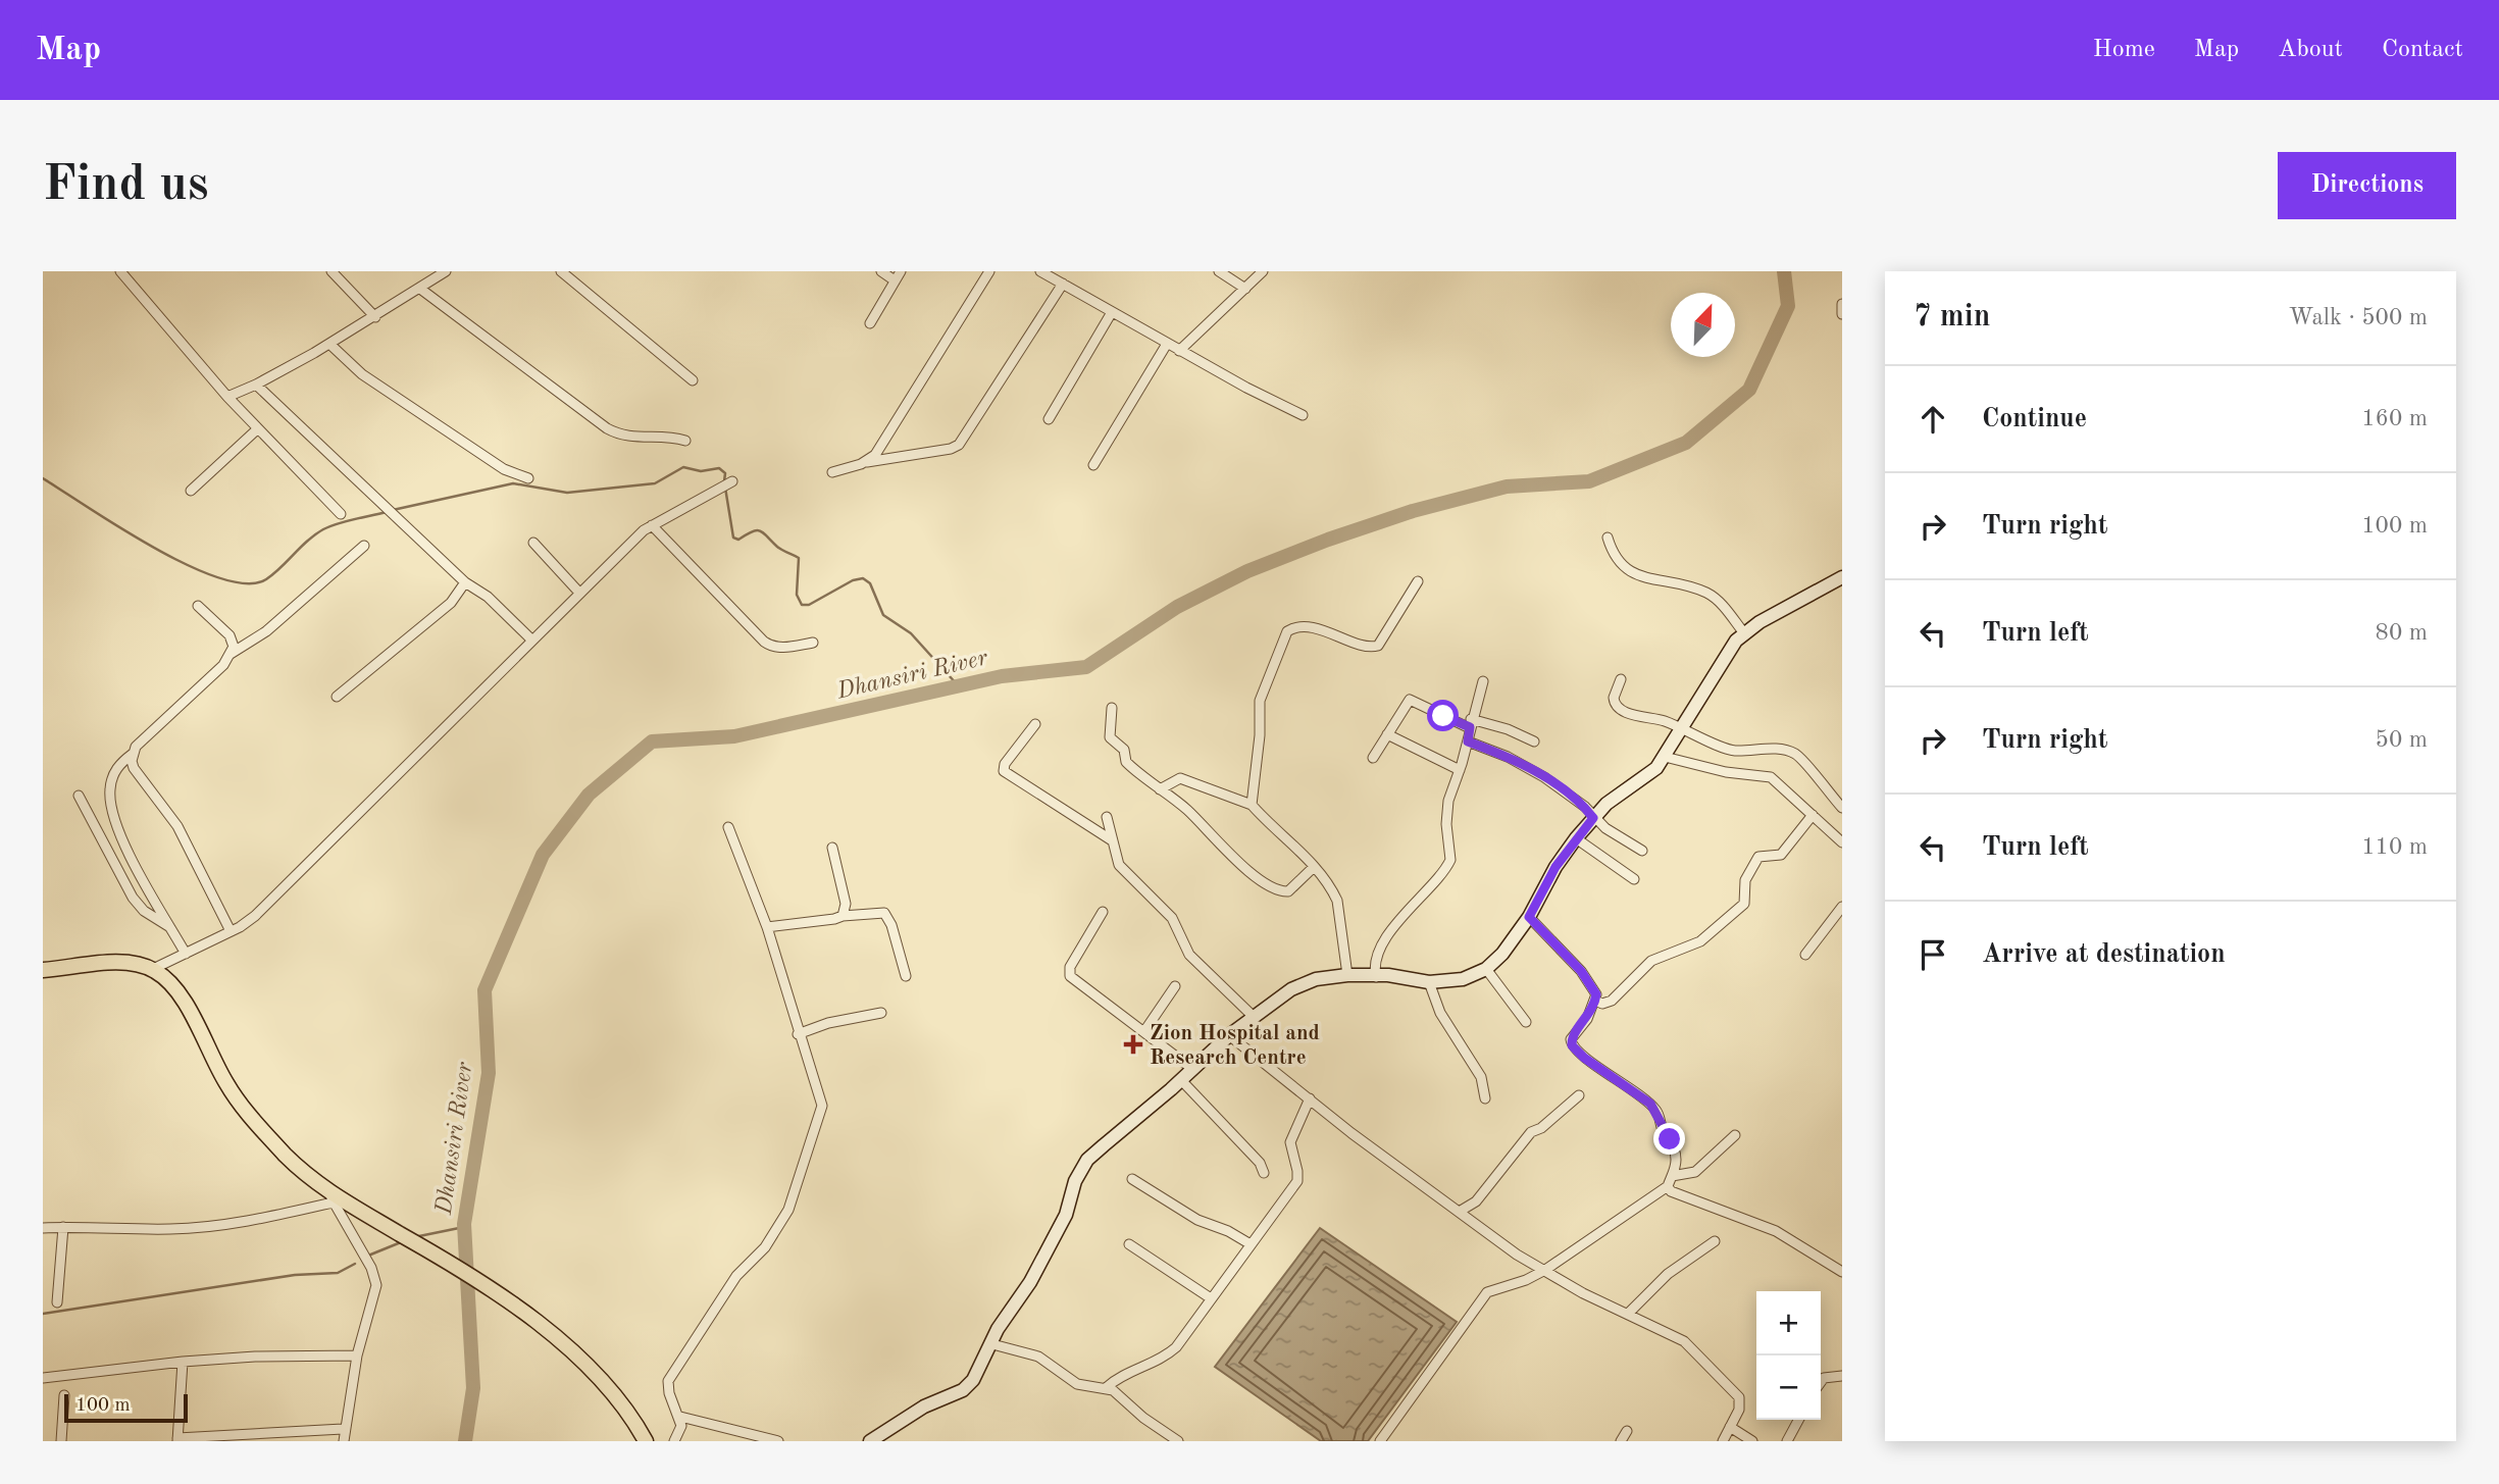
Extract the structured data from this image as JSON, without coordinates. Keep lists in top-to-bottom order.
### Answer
{
  "water": ["Dhansiri River"],
  "places": {
    "health": ["Zion Hospital and Research Centre"]
  },
  "scale_bar": "100 m",
  "north": "top right",
  "page": {
    "header": "Map",
    "nav": [
      "Home",
      "Map",
      "About",
      "Contact"
    ],
    "buttons": "Directions",
    "title": "Find us",
    "heading": ["7 min", "Walk · 500 m"],
    "list": [
      ["Continue", "160 m"],
      ["Turn right", "100 m"],
      ["Turn left", "80 m"],
      ["Turn right", "50 m"],
      ["Turn left", "110 m"],
      "Arrive at destination"
    ],
    "map_buttons": ["+", "−"],
    "scale": "100 m"
  }
}
